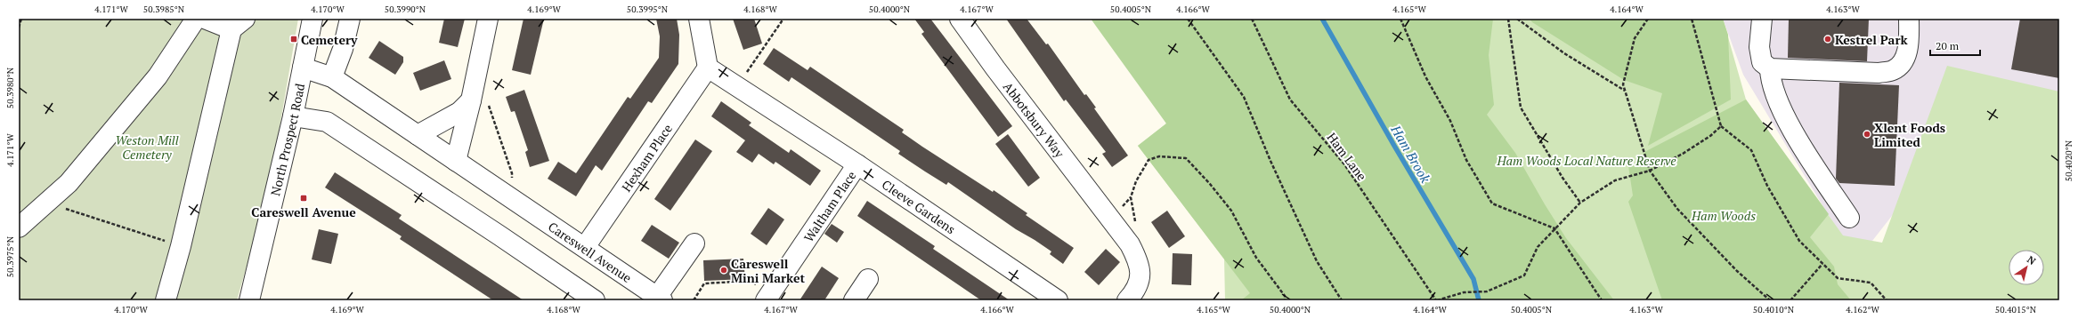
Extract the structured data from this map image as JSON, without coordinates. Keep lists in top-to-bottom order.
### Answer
{
  "streets": {
    "street": [
      "Abbotsbury Way",
      "North Prospect Road",
      "Hexham Place",
      "Waltham Place",
      "Cleeve Gardens",
      "Careswell Avenue"
    ],
    "path": ["Ham Lane"]
  },
  "crossings": [
    ["North Prospect Road", "Careswell Avenue"],
    ["Hexham Place", "Cleeve Gardens"],
    ["Hexham Place", "Careswell Avenue"],
    ["Waltham Place", "Cleeve Gardens"]
  ],
  "water": ["Ham Brook"],
  "parks": ["Weston Mill Cemetery", "Ham Woods Local Nature Reserve", "Ham Woods"],
  "places": {
    "transit": ["Cemetery", "Careswell Avenue"],
    "other": ["Kestrel Park", "Xlent Foods Limited", "Careswell Mini Market"]
  },
  "scale_bar": "20 m",
  "north": "top right",
  "coordinates": [
    "4.171°W",
    "50.3985°N",
    "4.170°W",
    "50.3990°N",
    "4.169°W",
    "50.3995°N",
    "4.168°W",
    "50.4000°N",
    "4.167°W",
    "50.4005°N",
    "4.166°W",
    "4.165°W",
    "4.164°W",
    "4.163°W",
    "50.3980°N",
    "50.4020°N",
    "50.3975°N",
    "50.4010°N",
    "4.162°W",
    "50.4015°N"
  ]
}
